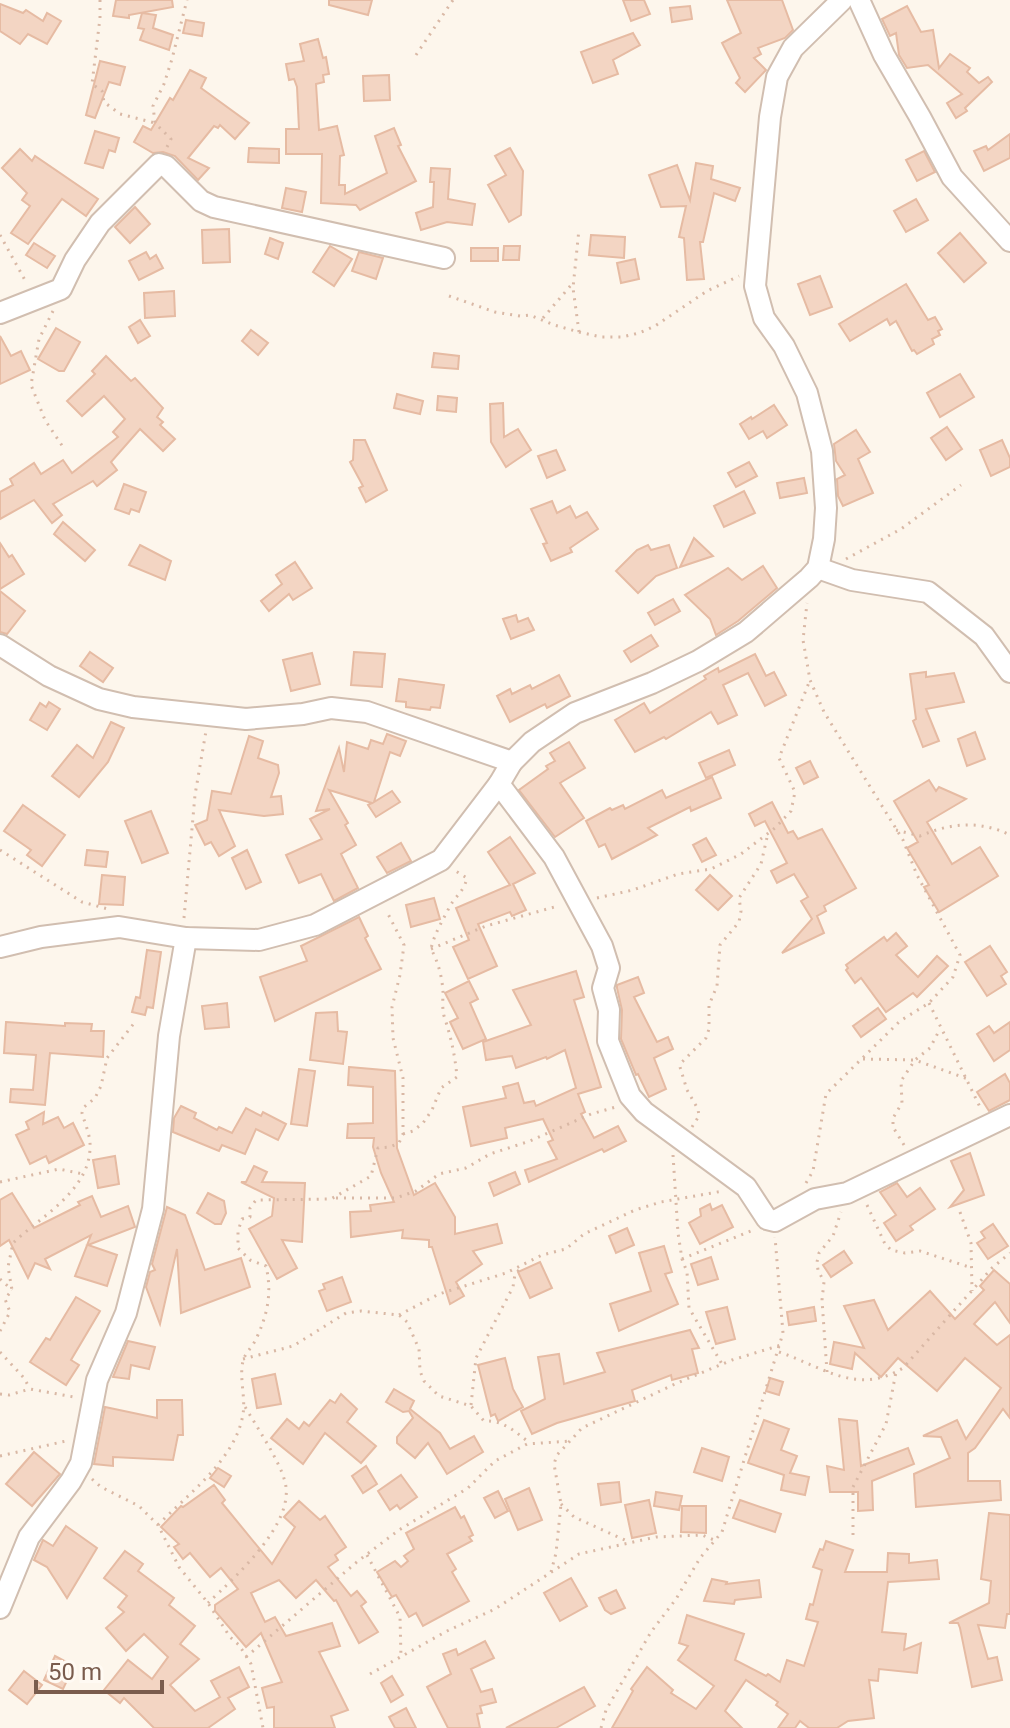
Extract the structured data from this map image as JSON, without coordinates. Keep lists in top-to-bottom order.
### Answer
{
  "scale_bar": "50 m"
}
